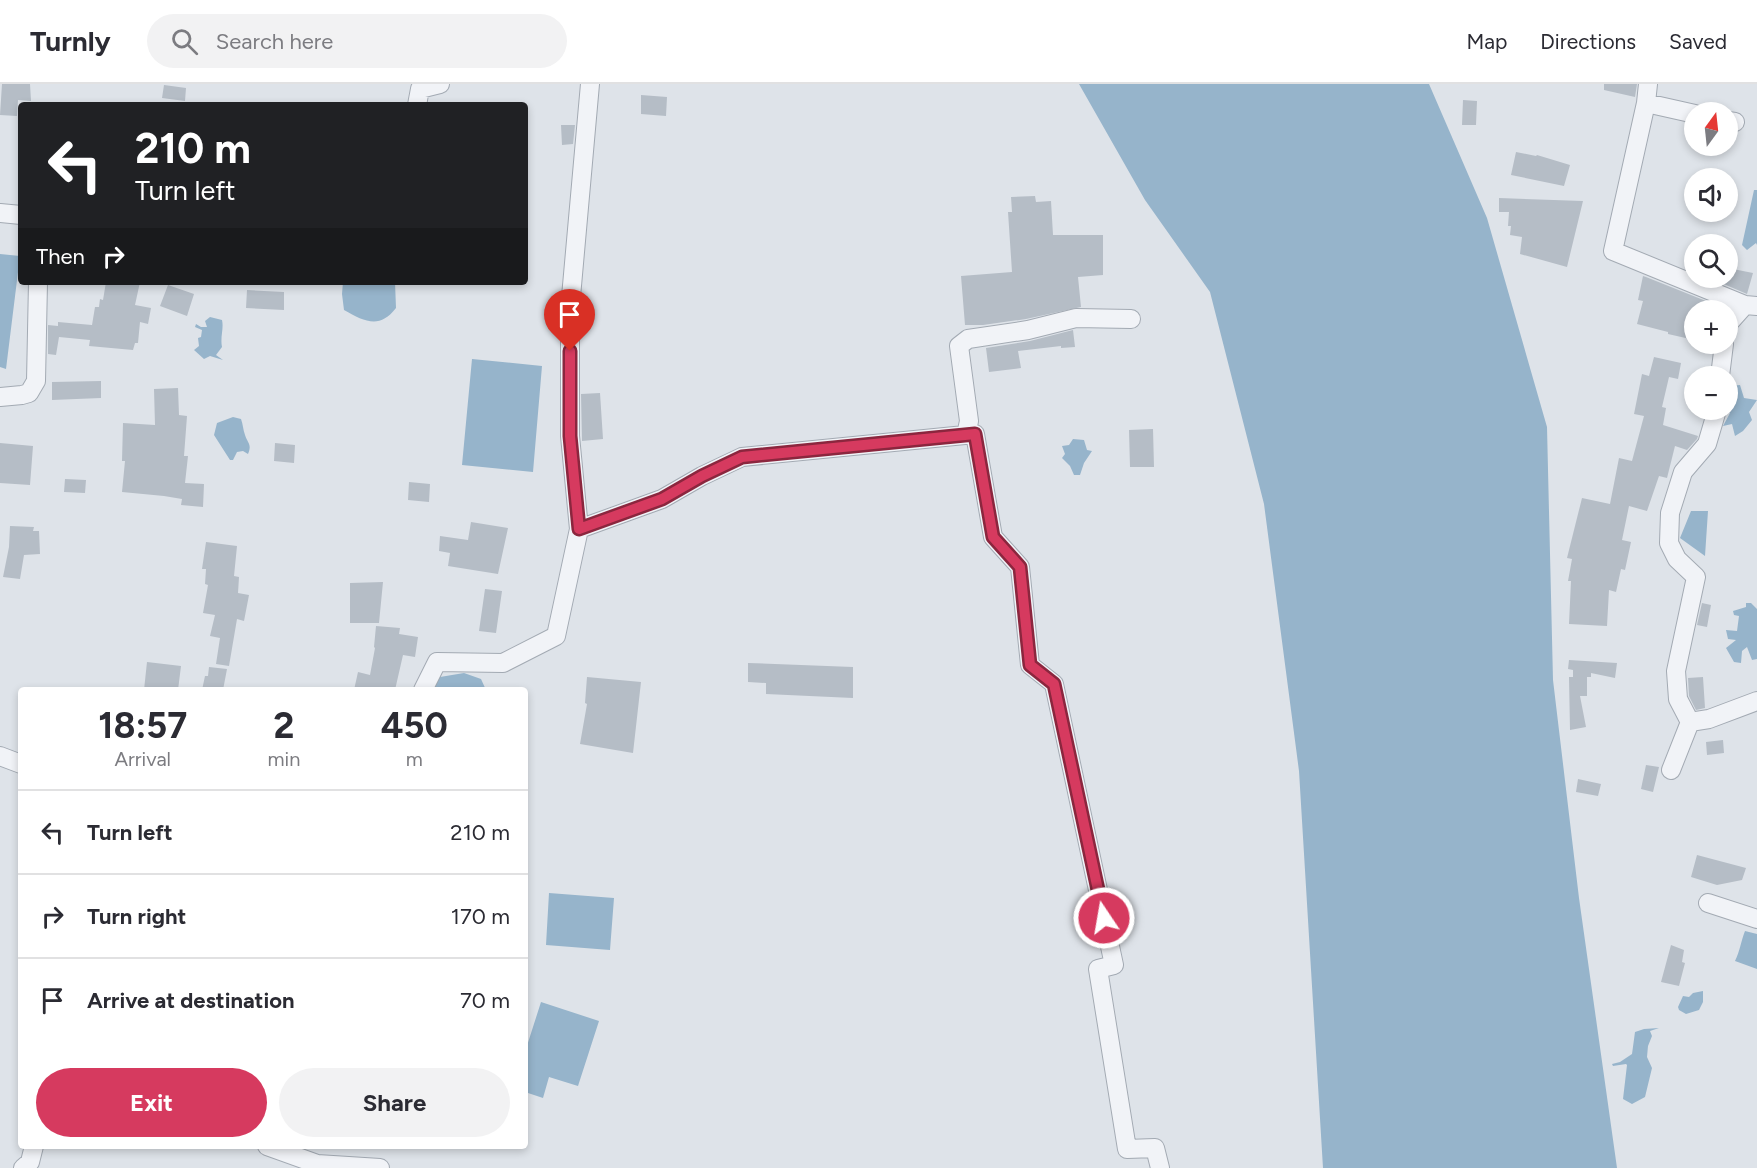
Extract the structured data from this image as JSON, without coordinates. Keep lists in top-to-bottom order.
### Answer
{
  "north": "top",
  "page": {
    "header": "Turnly",
    "search": "Search here",
    "nav": ["Map", "Directions", "Saved"],
    "map_buttons": ["+", "−"],
    "turn": ["210 m", "Turn left"],
    "then": "Then",
    "eta": [
      "18:57",
      "Arrival",
      "2",
      "min",
      "450",
      "m"
    ],
    "list": [
      {
        "name": "Turn left",
        "value": "210 m"
      },
      {
        "name": "Turn right",
        "value": "170 m"
      },
      {
        "name": "Arrive at destination",
        "value": "70 m"
      }
    ],
    "buttons": ["Exit", "Share"]
  }
}
